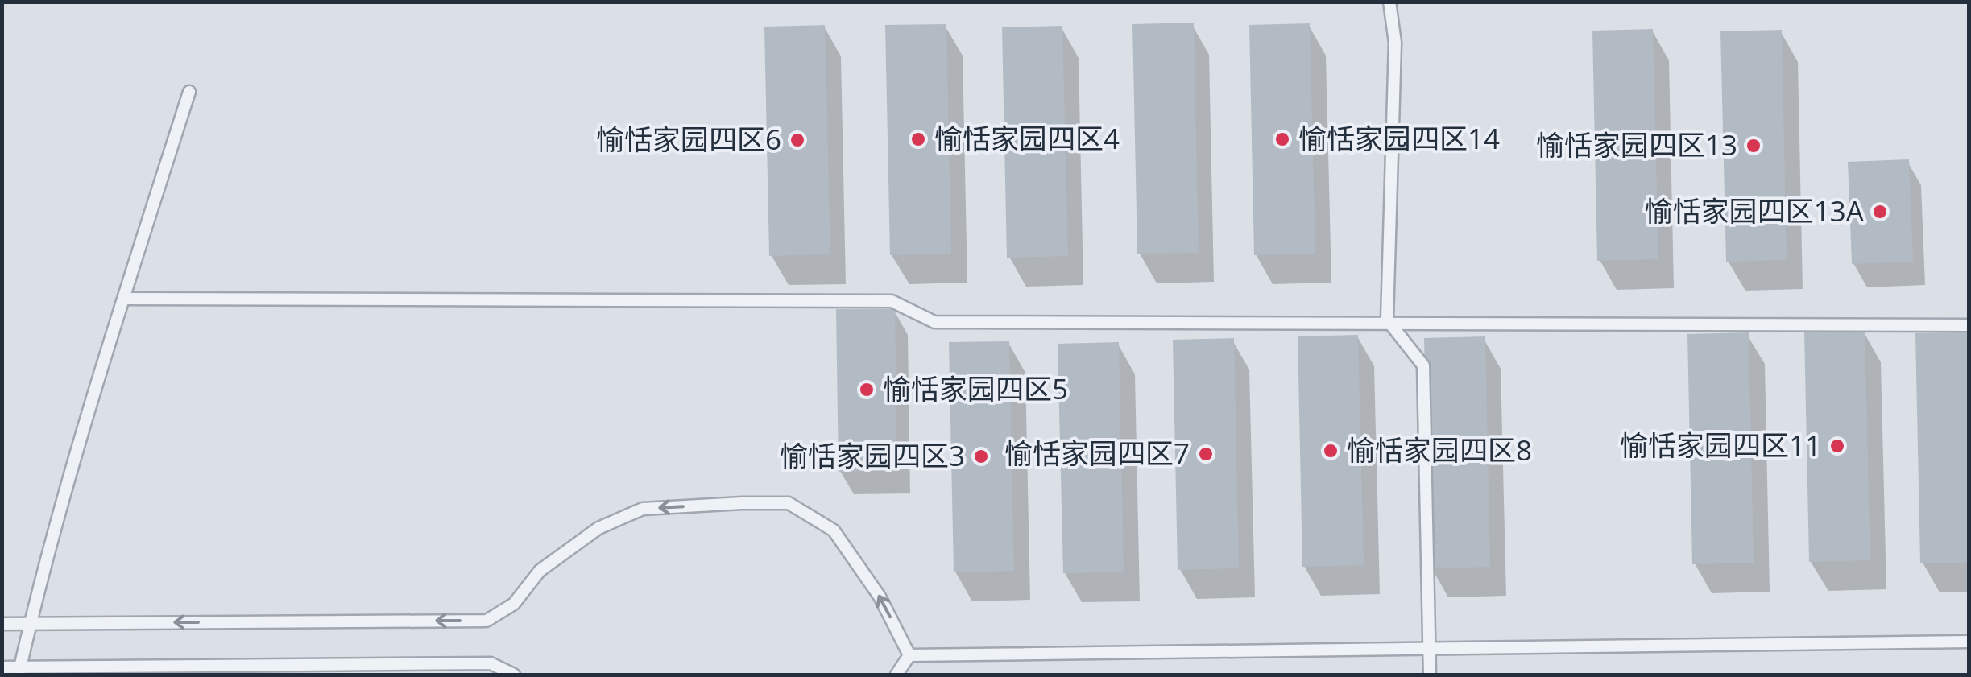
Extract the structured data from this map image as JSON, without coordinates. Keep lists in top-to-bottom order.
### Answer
{
  "places": [
    "愉恬家园四区4",
    "愉恬家园四区14",
    "愉恬家园四区6",
    "愉恬家园四区13",
    "愉恬家园四区13A",
    "愉恬家园四区5",
    "愉恬家园四区11",
    "愉恬家园四区8",
    "愉恬家园四区7",
    "愉恬家园四区3"
  ]
}
